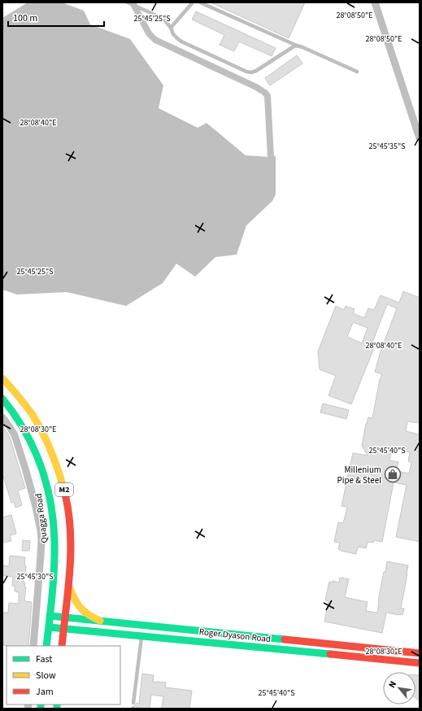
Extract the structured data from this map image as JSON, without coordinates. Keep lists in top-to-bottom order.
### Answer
{
  "streets": {
    "main road": ["M2", "Quagga Road", "Roger Dyason Road"]
  },
  "crossings": [
    ["M2", "Roger Dyason Road"],
    ["Quagga Road", "Roger Dyason Road"]
  ],
  "places": {
    "shop": ["Millenium Pipe & Steel"]
  },
  "legend": ["Fast", "Slow", "Jam"],
  "scale_bar": "100 m",
  "north": "top left",
  "coordinates": [
    "28°08'50\"E",
    "25°45'25\"S",
    "28°08'40\"E",
    "25°45'35\"S",
    "28°08'30\"E",
    "25°45'40\"S",
    "25°45'30\"S"
  ]
}
